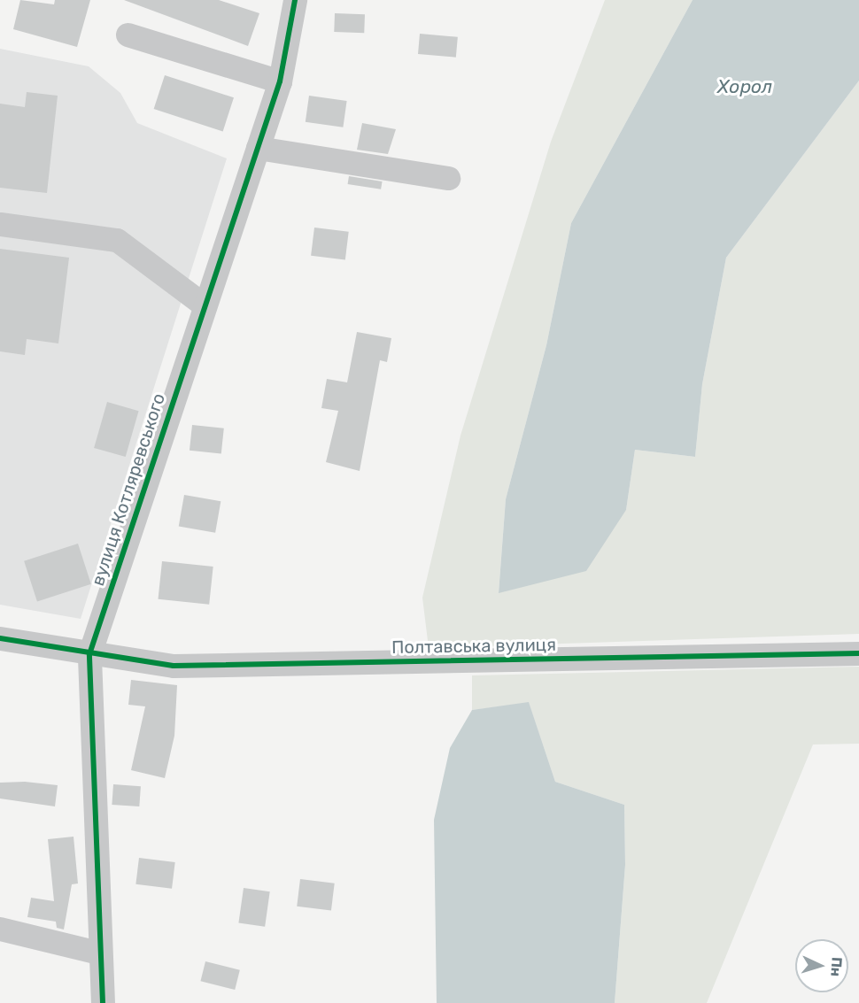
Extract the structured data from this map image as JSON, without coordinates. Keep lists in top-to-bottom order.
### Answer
{
  "streets": {
    "street": ["вулиця Котляревського", "Полтавська вулиця"]
  },
  "crossings": [
    ["вулиця Котляревського", "Полтавська вулиця"]
  ],
  "water": ["Хорол"],
  "north": "right"
}
